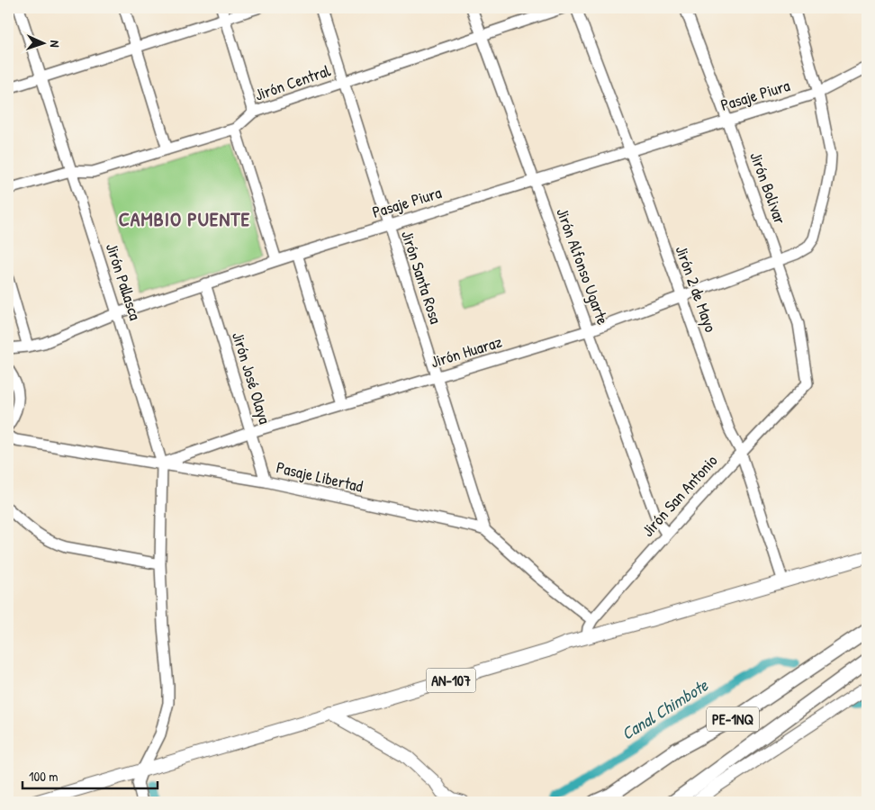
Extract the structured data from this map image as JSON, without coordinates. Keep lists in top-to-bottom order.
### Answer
{
  "streets": {
    "highway": ["PE-1NQ"],
    "main road": ["AN-107"],
    "street": [
      "Jirón Central",
      "Pasaje Piura",
      "Jirón Bolivar",
      "Jirón Alfonso Ugarte",
      "Jirón Santa Rosa",
      "Jirón Pallasca",
      "Jirón 2 de Mayo",
      "Jirón Huaraz",
      "Jirón José Olaya",
      "Pasaje Libertad",
      "Jirón San Antonio"
    ]
  },
  "crossings": [
    ["Jirón Central", "Jirón Alfonso Ugarte"],
    ["Jirón Central", "Jirón Santa Rosa"],
    ["Jirón Central", "Jirón Pallasca"],
    ["Pasaje Piura", "Jirón Bolivar"],
    ["Pasaje Piura", "Jirón Alfonso Ugarte"],
    ["Pasaje Piura", "Jirón Santa Rosa"],
    ["Pasaje Piura", "Jirón Pallasca"],
    ["Pasaje Piura", "Jirón 2 de Mayo"],
    ["Pasaje Piura", "Jirón José Olaya"],
    ["Jirón Bolivar", "Jirón Huaraz"],
    ["Jirón Bolivar", "Jirón San Antonio"],
    ["Jirón Alfonso Ugarte", "Jirón Huaraz"],
    ["Jirón Alfonso Ugarte", "Jirón San Antonio"],
    ["Jirón Santa Rosa", "Jirón Huaraz"],
    ["Jirón Santa Rosa", "Pasaje Libertad"],
    ["Jirón Pallasca", "Jirón Huaraz"],
    ["Jirón Pallasca", "Pasaje Libertad"],
    ["Jirón Pallasca", "AN-107"],
    ["Jirón 2 de Mayo", "Jirón Huaraz"],
    ["Jirón 2 de Mayo", "Jirón San Antonio"],
    ["Jirón 2 de Mayo", "AN-107"],
    ["Jirón Huaraz", "Jirón José Olaya"],
    ["Jirón Huaraz", "Pasaje Libertad"],
    ["Jirón José Olaya", "Pasaje Libertad"],
    ["Pasaje Libertad", "Jirón San Antonio"],
    ["Jirón San Antonio", "AN-107"]
  ],
  "districts": ["CAMBIO PUENTE"],
  "water": ["Canal Chimbote"],
  "scale_bar": "100 m",
  "north": "right"
}
